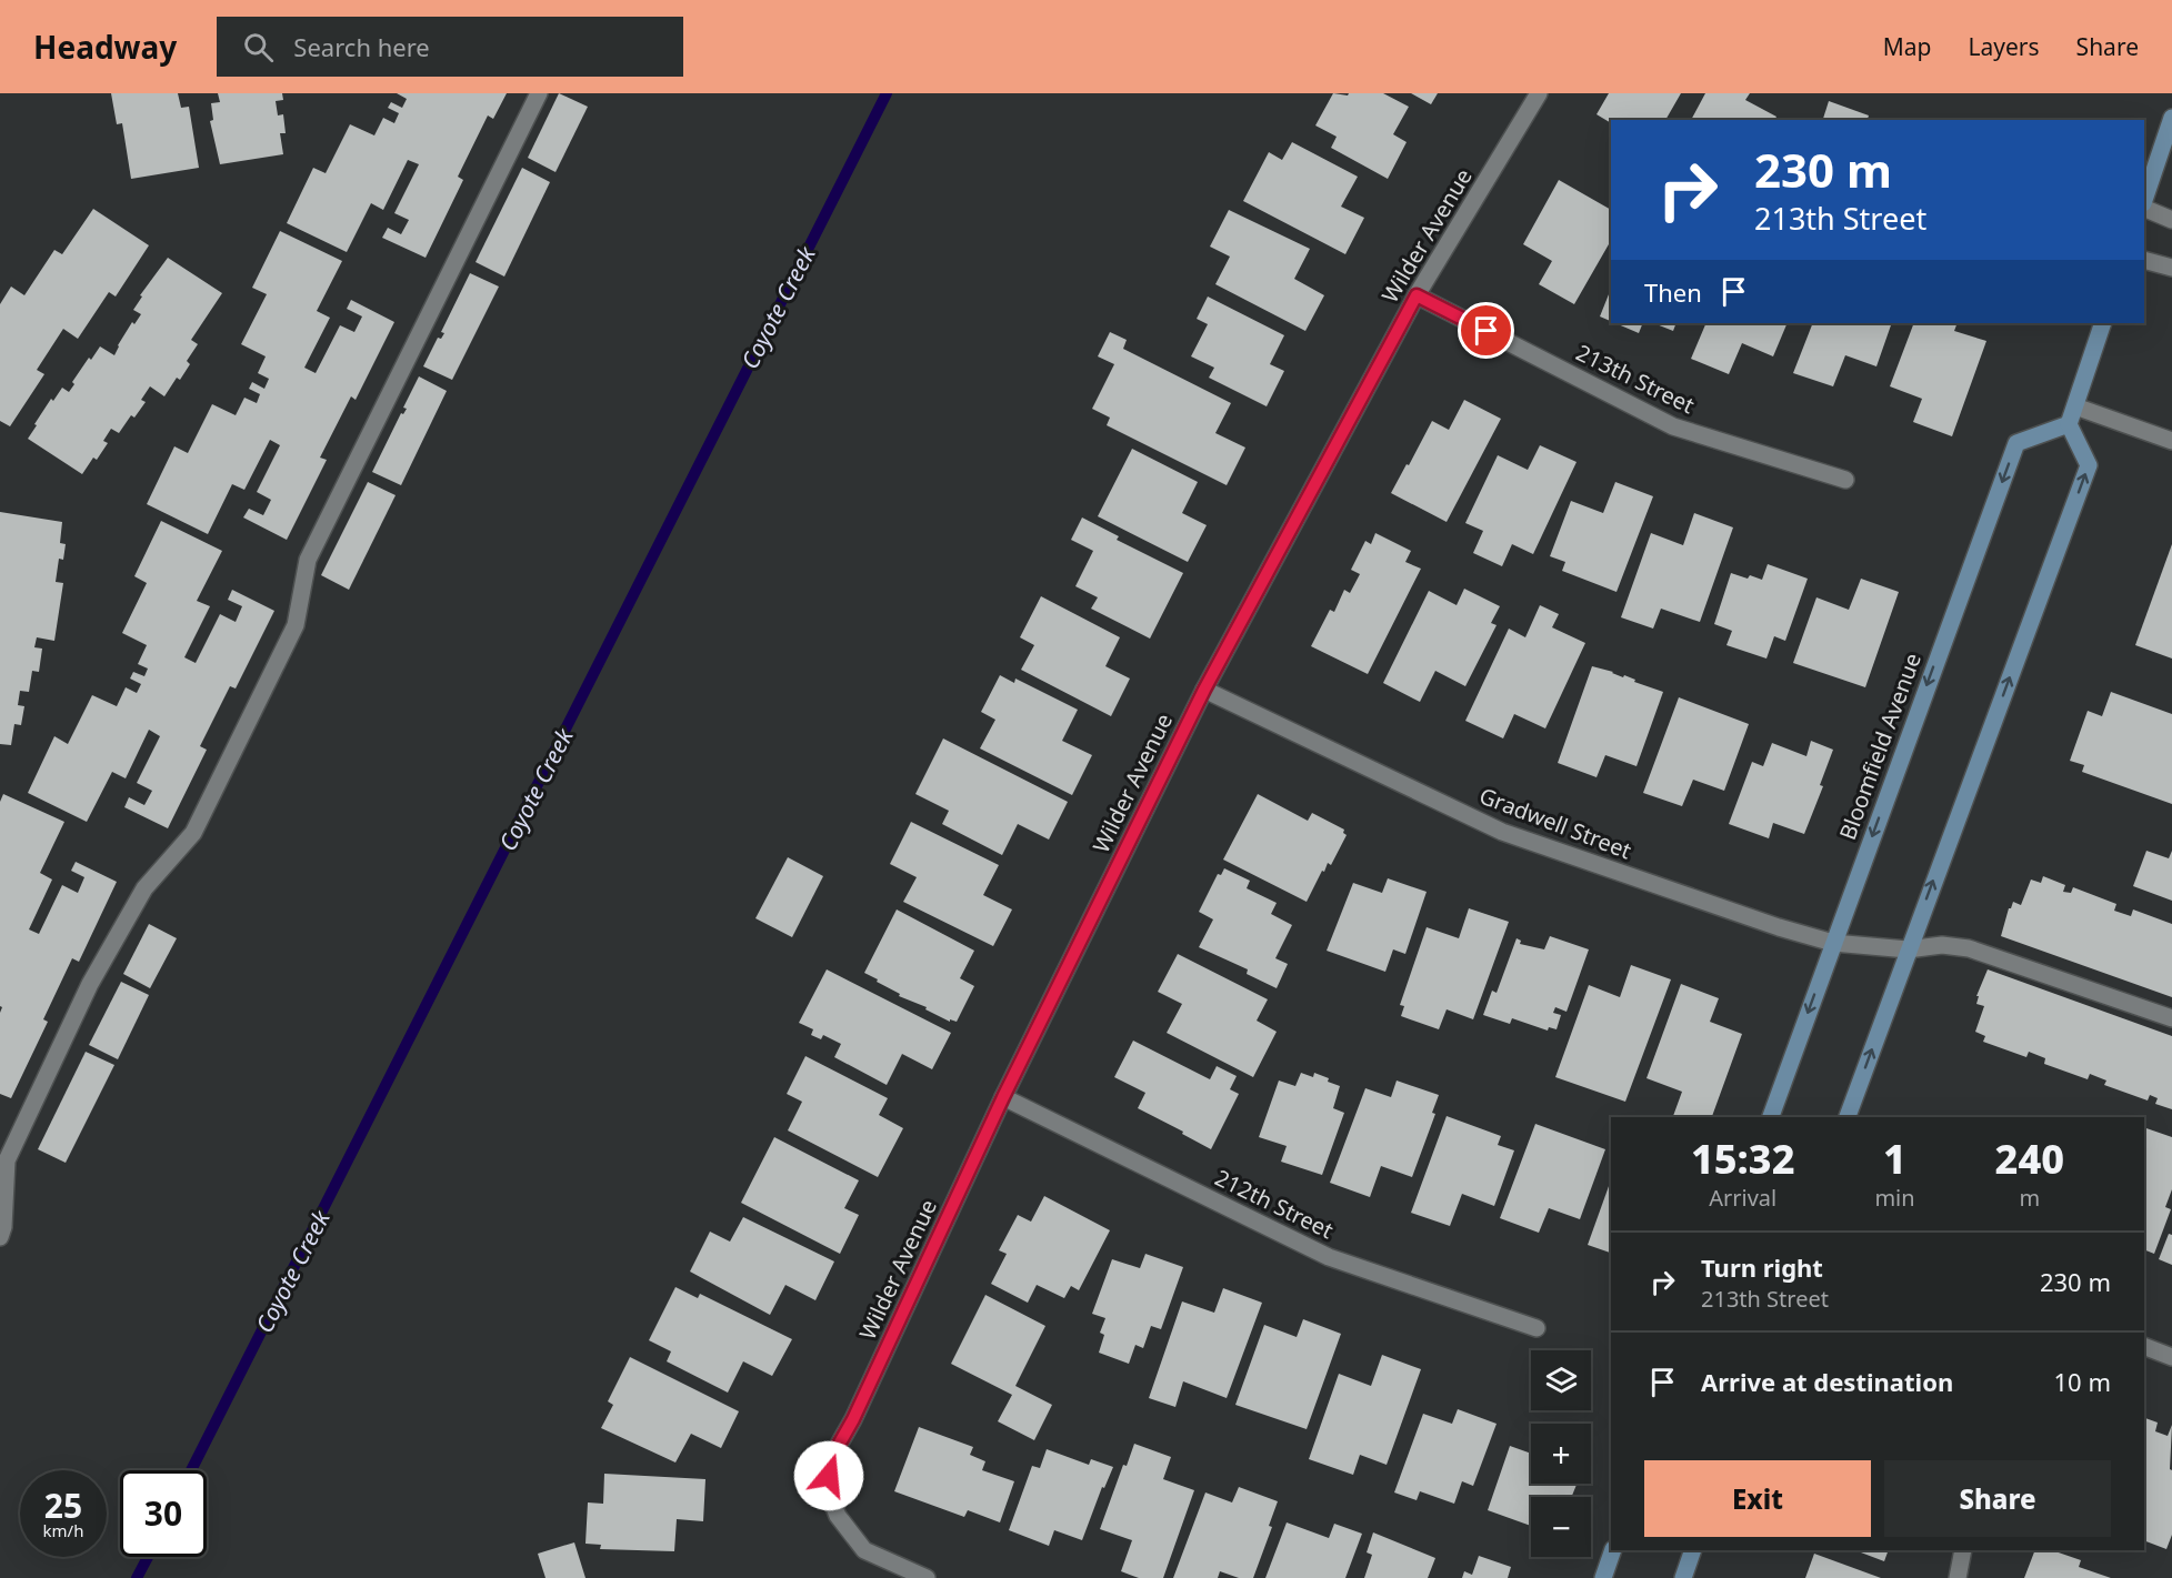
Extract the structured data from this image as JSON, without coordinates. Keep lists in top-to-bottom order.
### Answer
{
  "streets": {
    "street": [
      "Wilder Avenue",
      "213th Street",
      "Bloomfield Avenue",
      "Gradwell Street",
      "212th Street"
    ]
  },
  "crossings": [
    ["Wilder Avenue", "213th Street"],
    ["Wilder Avenue", "Gradwell Street"],
    ["Wilder Avenue", "212th Street"],
    ["Bloomfield Avenue", "Gradwell Street"]
  ],
  "water": ["Coyote Creek"],
  "page": {
    "header": "Headway",
    "search": "Search here",
    "nav": ["Map", "Layers", "Share"],
    "turn": ["230 m", "213th Street"],
    "then": "Then",
    "eta": [
      "15:32",
      "Arrival",
      "1",
      "min",
      "240",
      "m"
    ],
    "list": [
      {
        "name": "Turn right",
        "note": "213th Street",
        "value": "230 m"
      },
      {
        "name": "Arrive at destination",
        "value": "10 m"
      }
    ],
    "map_buttons": ["+", "−"],
    "buttons": ["Exit", "Share"],
    "speed": "25 km/h",
    "limit": "30"
  }
}
